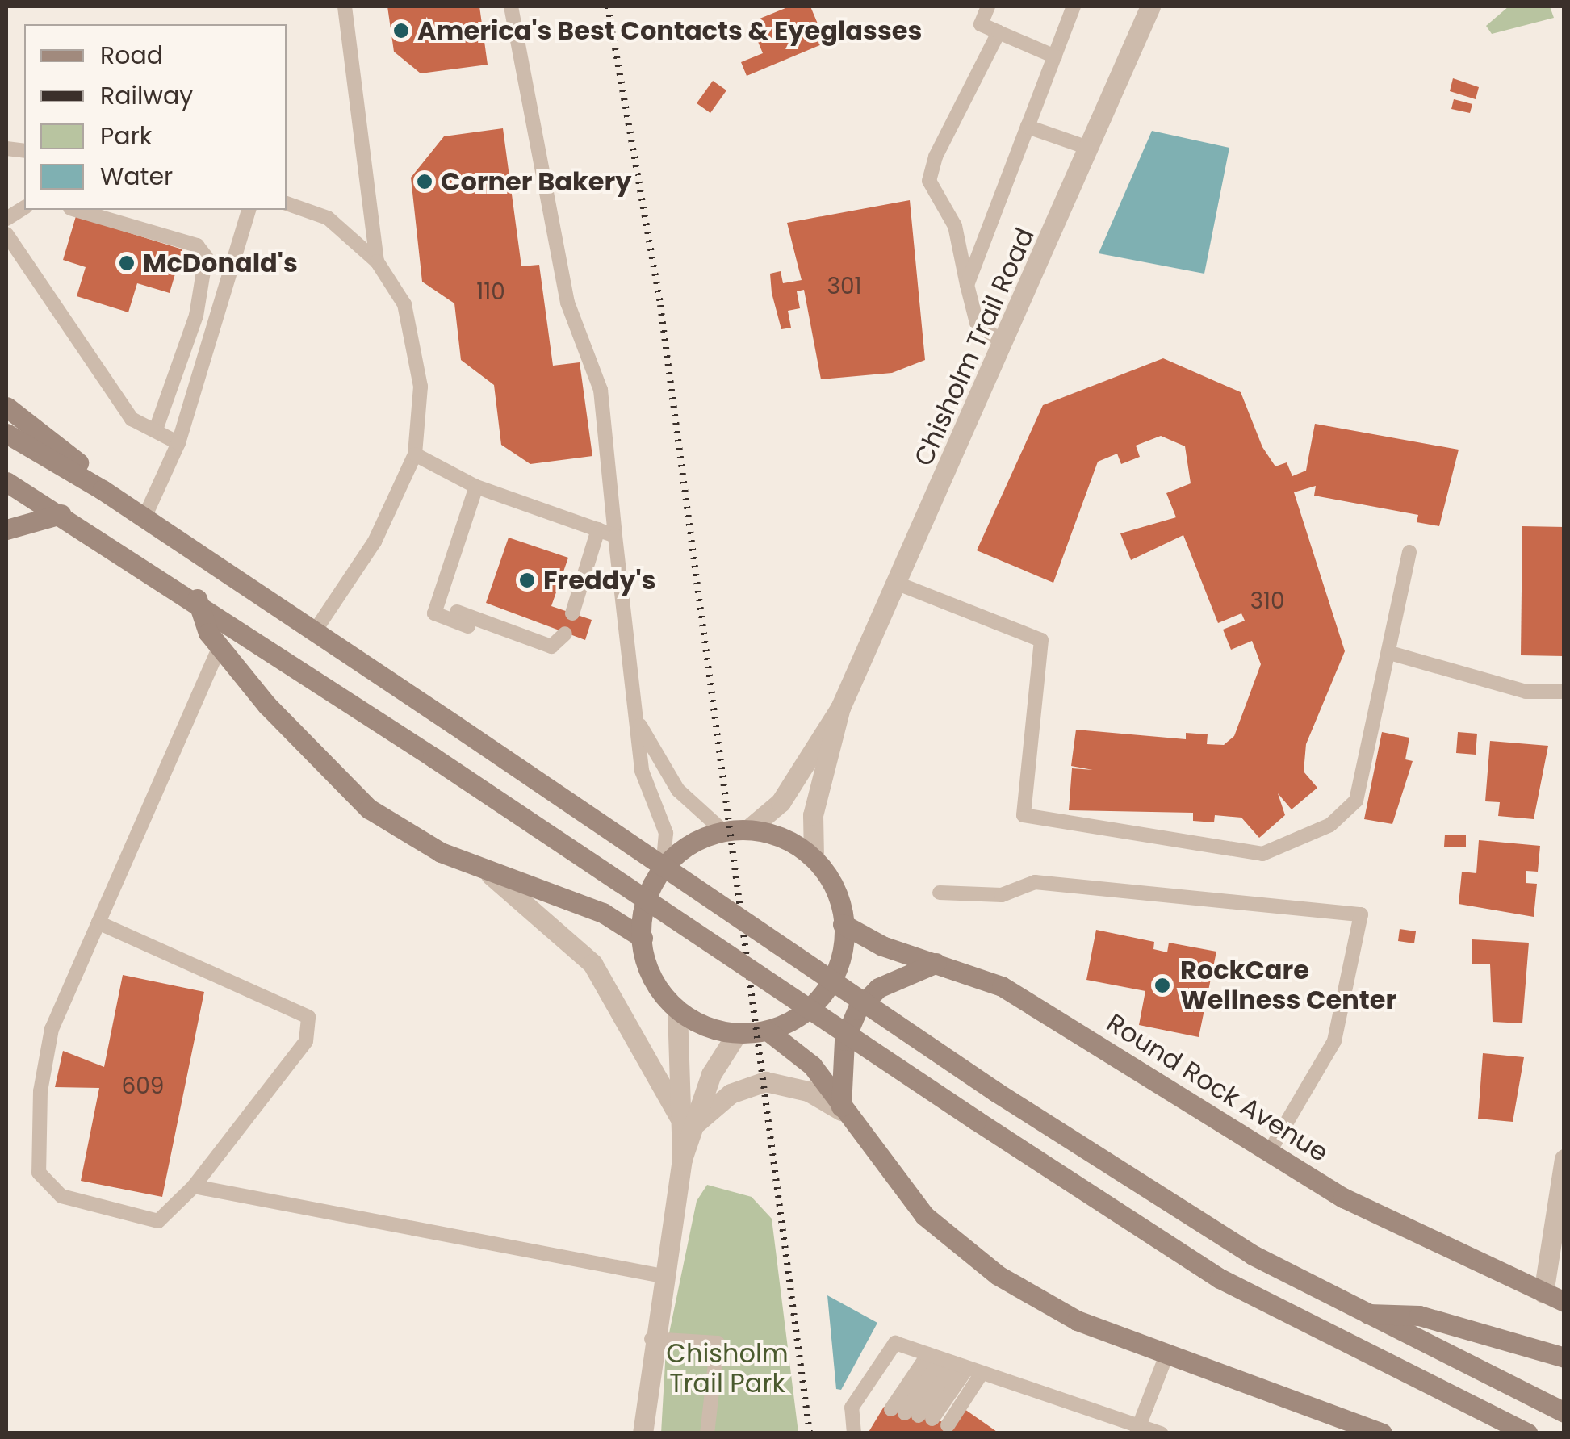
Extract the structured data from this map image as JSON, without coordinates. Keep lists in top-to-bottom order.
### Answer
{
  "streets": {
    "main road": ["Round Rock Avenue"],
    "street": ["Chisholm Trail Road"]
  },
  "crossings": [
    ["Chisholm Trail Road", "Round Rock Avenue"]
  ],
  "parks": ["Chisholm Trail Park"],
  "places": [
    "America's Best Contacts & Eyeglasses",
    "Corner Bakery",
    "McDonald's",
    "Freddy's",
    "RockCare Wellness Center"
  ],
  "house_numbers": [
    "301",
    "110",
    "310",
    "609"
  ],
  "legend": [
    "Road",
    "Railway",
    "Park",
    "Water"
  ]
}
